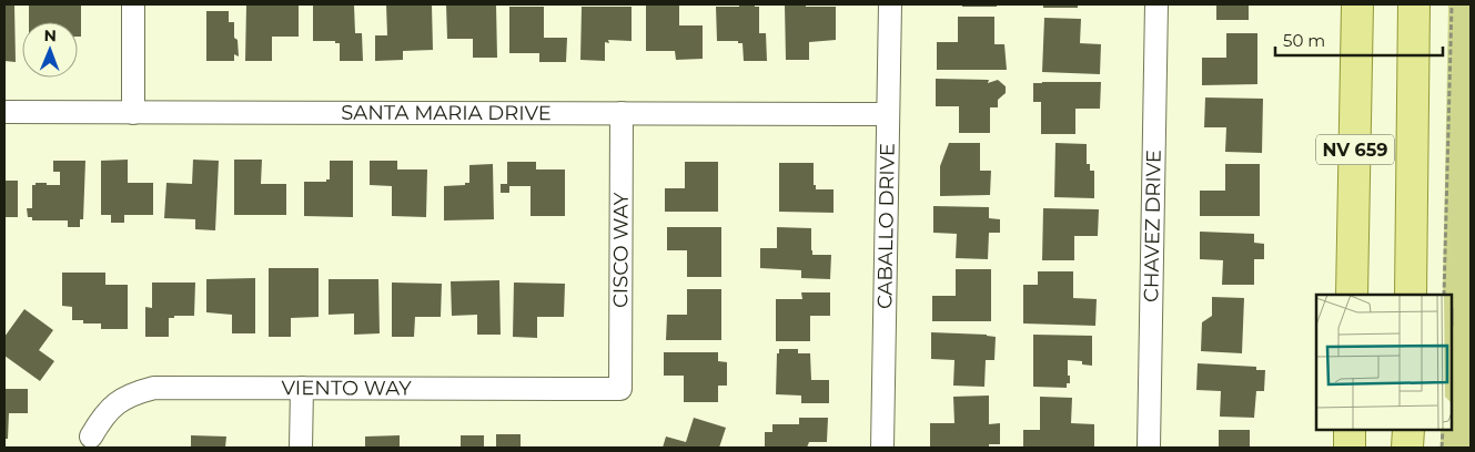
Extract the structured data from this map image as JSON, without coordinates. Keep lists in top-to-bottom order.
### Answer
{
  "streets": {
    "main road": ["NV 659"],
    "street": [
      "SANTA MARIA DRIVE",
      "CABALLO DRIVE",
      "CHAVEZ DRIVE",
      "CISCO WAY",
      "VIENTO WAY"
    ]
  },
  "crossings": [
    ["SANTA MARIA DRIVE", "CABALLO DRIVE"],
    ["SANTA MARIA DRIVE", "CISCO WAY"],
    ["CISCO WAY", "VIENTO WAY"]
  ],
  "scale_bar": "50 m",
  "north": "top"
}
